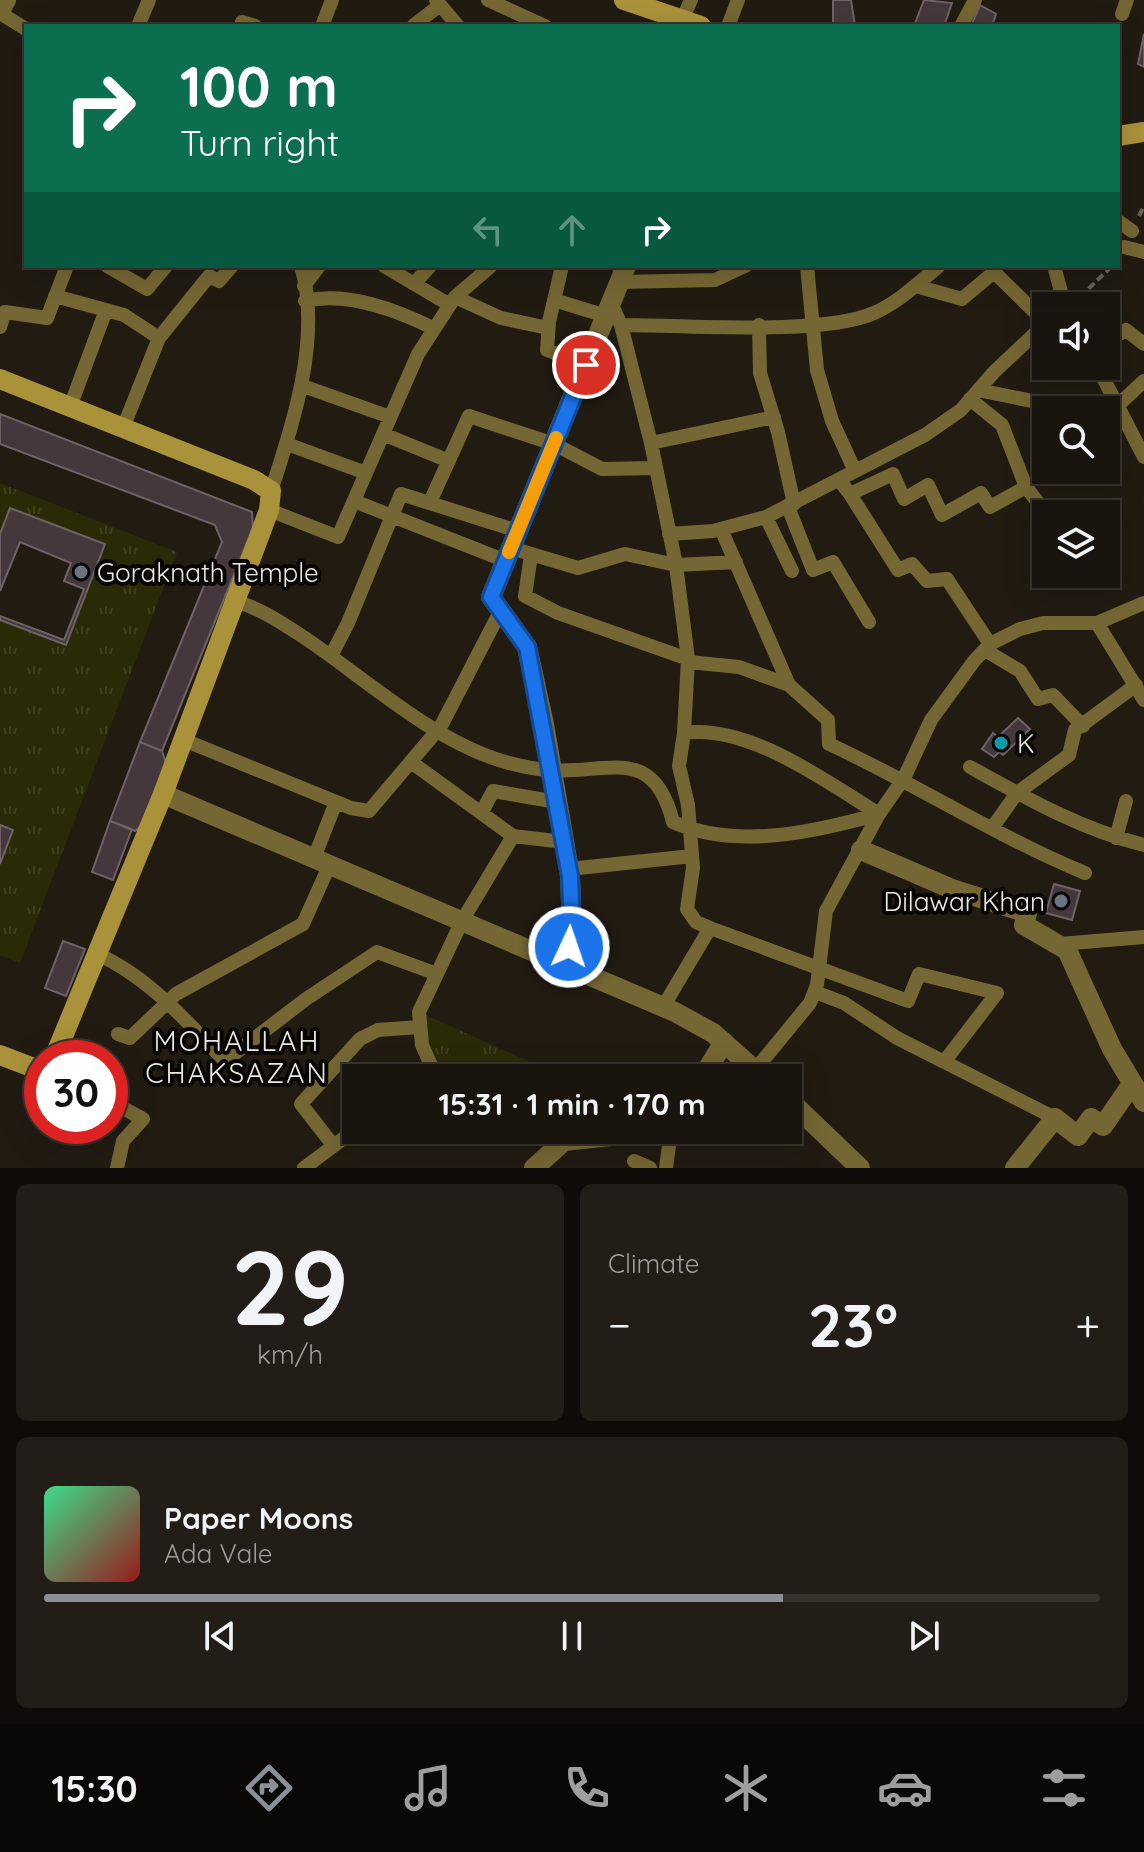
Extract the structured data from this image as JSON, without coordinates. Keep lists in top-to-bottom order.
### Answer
{
  "districts": ["MOHALLAH CHAKSAZAN"],
  "places": ["Goraknath Temple", "K", "Dilawar Khan"],
  "page": {
    "turn": ["100 m", "Turn right"],
    "limit": "30",
    "trip": "15:31 · 1 min · 170 m",
    "tile": [
      ["29", "km/h"],
      "Climate"
    ],
    "heat": ["−", "23°", "+"],
    "song": ["Paper Moons", "Ada Vale"],
    "tabs": "15:30"
  }
}
